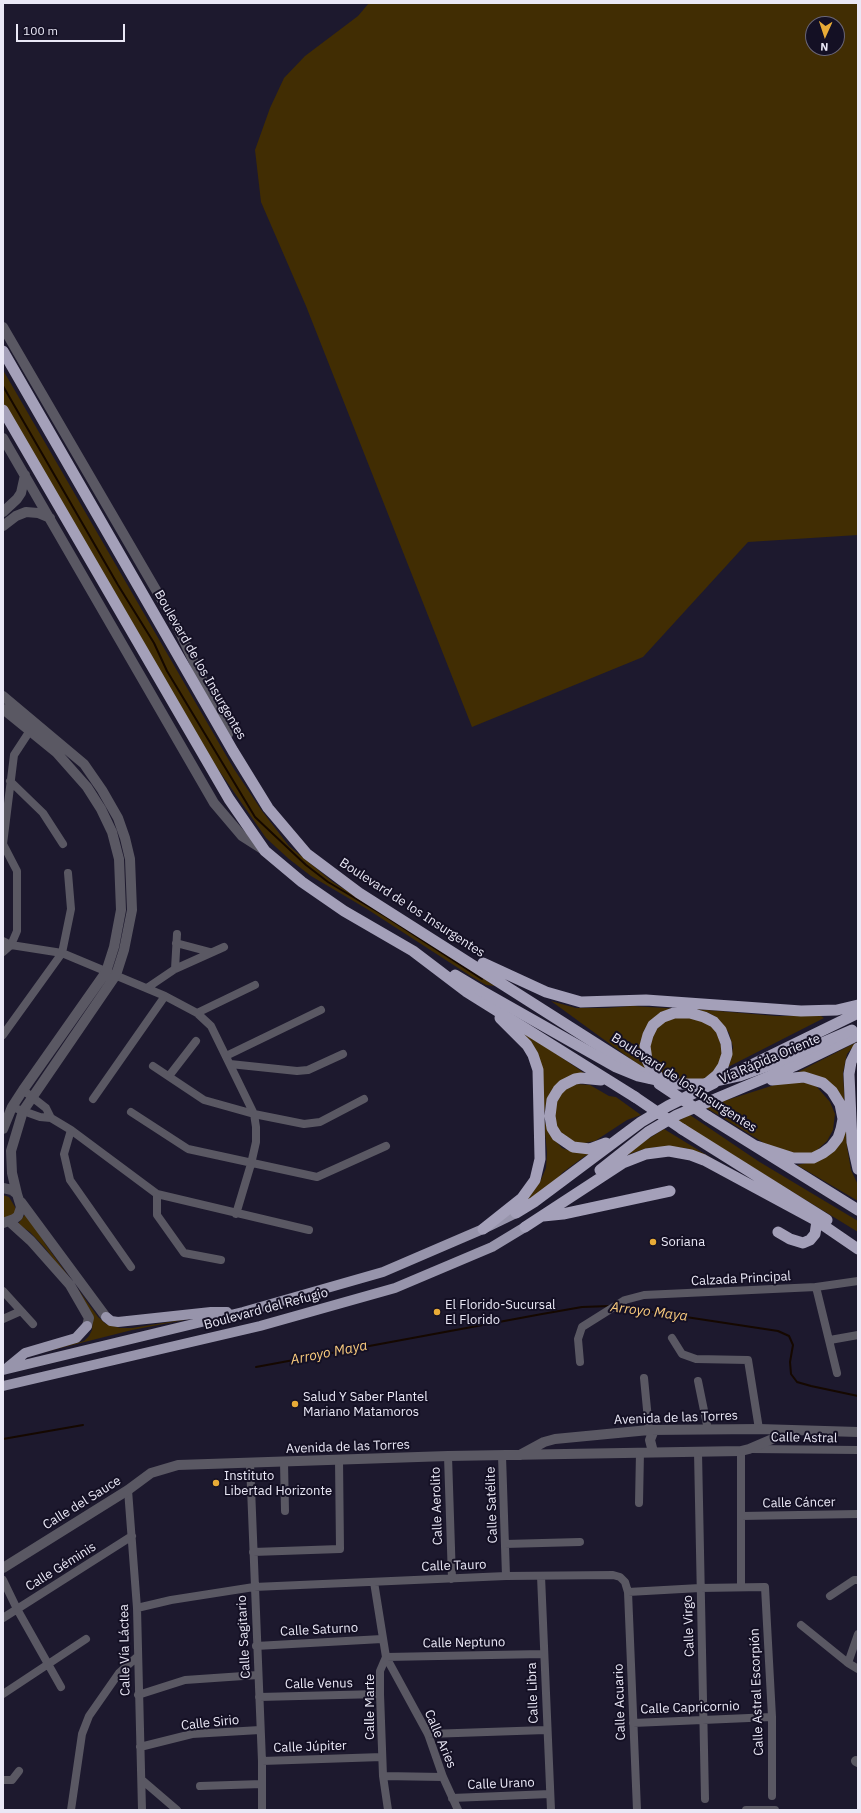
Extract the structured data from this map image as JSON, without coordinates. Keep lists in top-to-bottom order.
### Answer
{
  "streets": {
    "highway": ["Boulevard de los Insurgentes", "Vía Rápida Oriente"],
    "main road": ["Boulevard del Refugio"],
    "street": [
      "Calzada Principal",
      "Avenida de las Torres",
      "Calle Astral",
      "Calle del Sauce",
      "Calle Cáncer",
      "Calle Satélite",
      "Calle Aerolito",
      "Calle Tauro",
      "Calle Géminis",
      "Calle Virgo",
      "Calle Saturno",
      "Calle Sagitario",
      "Calle Neptuno",
      "Calle Vía Láctea",
      "Calle Venus",
      "Calle Astral Escorpión",
      "Calle Libra",
      "Calle Acuario",
      "Calle Marte",
      "Calle Capricornio",
      "Calle Sirio",
      "Calle Aries",
      "Calle Júpiter",
      "Calle Urano"
    ]
  },
  "crossings": [
    ["Avenida de las Torres", "Calle Astral"],
    ["Avenida de las Torres", "Calle del Sauce"],
    ["Avenida de las Torres", "Calle Satélite"],
    ["Avenida de las Torres", "Calle Aerolito"],
    ["Avenida de las Torres", "Calle Virgo"],
    ["Avenida de las Torres", "Calle Sagitario"],
    ["Calle del Sauce", "Calle Vía Láctea"],
    ["Calle Satélite", "Calle Tauro"],
    ["Calle Aerolito", "Calle Tauro"],
    ["Calle Tauro", "Calle Sagitario"],
    ["Calle Tauro", "Calle Vía Láctea"],
    ["Calle Tauro", "Calle Libra"],
    ["Calle Tauro", "Calle Acuario"],
    ["Calle Tauro", "Calle Marte"],
    ["Calle Géminis", "Calle Vía Láctea"],
    ["Calle Virgo", "Calle Capricornio"],
    ["Calle Saturno", "Calle Sagitario"],
    ["Calle Saturno", "Calle Marte"],
    ["Calle Sagitario", "Calle Venus"],
    ["Calle Sagitario", "Calle Sirio"],
    ["Calle Sagitario", "Calle Júpiter"],
    ["Calle Neptuno", "Calle Libra"],
    ["Calle Neptuno", "Calle Marte"],
    ["Calle Neptuno", "Calle Aries"],
    ["Calle Vía Láctea", "Calle Sirio"],
    ["Calle Venus", "Calle Marte"],
    ["Calle Astral Escorpión", "Calle Capricornio"],
    ["Calle Libra", "Calle Urano"],
    ["Calle Acuario", "Calle Capricornio"],
    ["Calle Marte", "Calle Aries"],
    ["Calle Marte", "Calle Júpiter"],
    ["Calle Aries", "Calle Urano"]
  ],
  "water": ["Arroyo Maya"],
  "places": [
    "Soriana",
    "El Florido-Sucursal El Florido",
    "Salud Y Saber Plantel Mariano Matamoros",
    "Instituto Libertad Horizonte"
  ],
  "scale_bar": "100 m",
  "north": "bottom"
}
